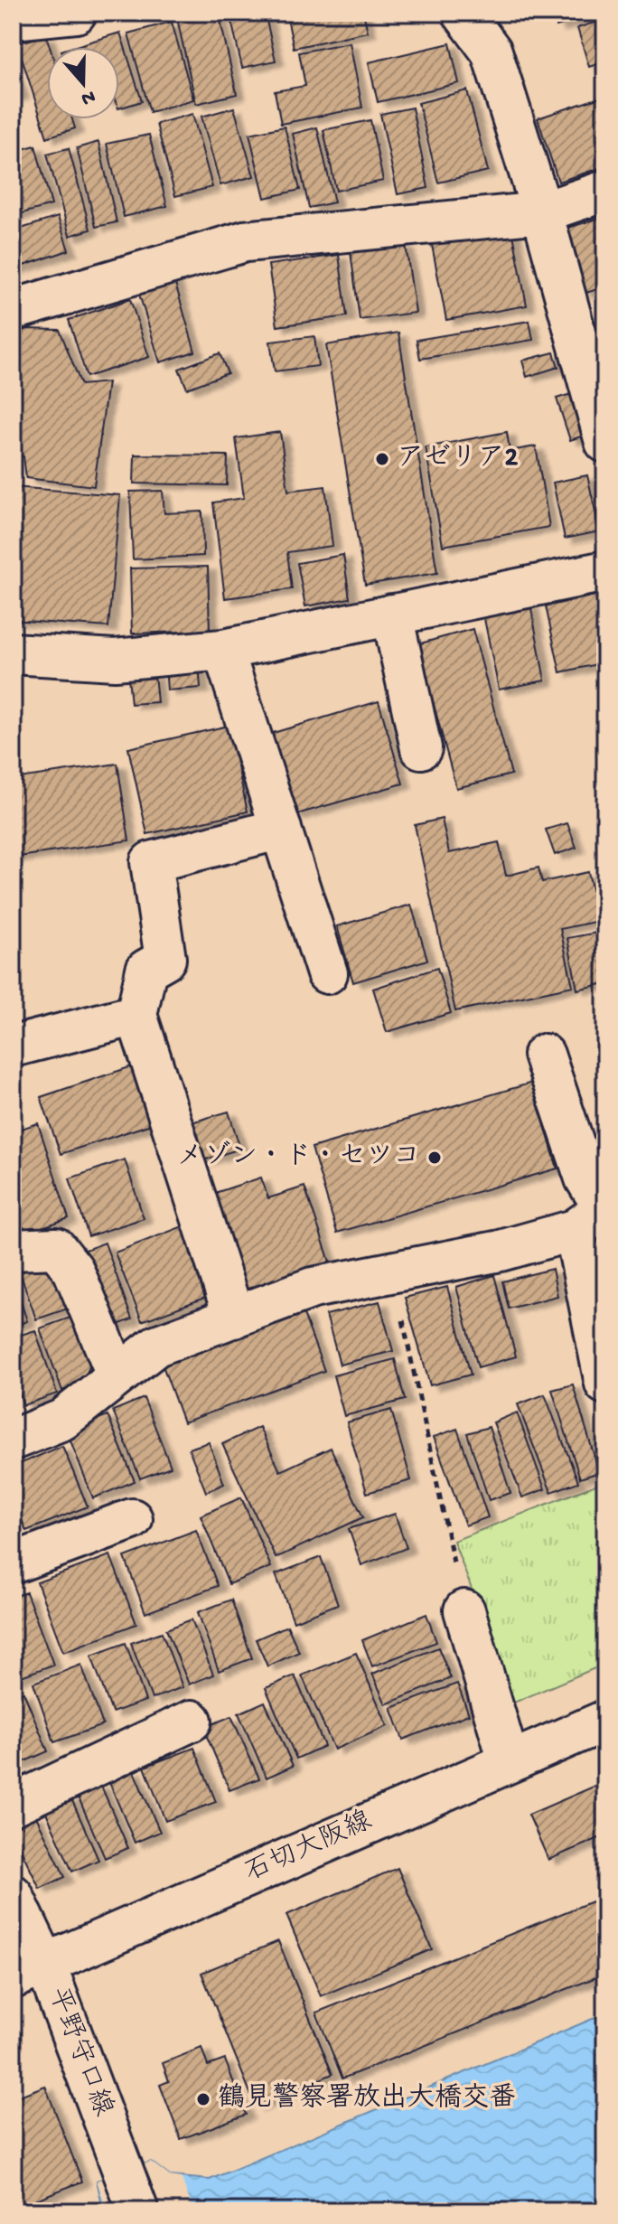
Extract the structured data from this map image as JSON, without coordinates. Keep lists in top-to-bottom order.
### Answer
{
  "streets": {
    "street": ["石切大阪線", "平野守口線"]
  },
  "crossings": [
    ["石切大阪線", "平野守口線"]
  ],
  "places": ["アゼリア2", "メゾン・ド・セツコ", "鶴見警察署放出大橋交番"],
  "north": "bottom"
}
